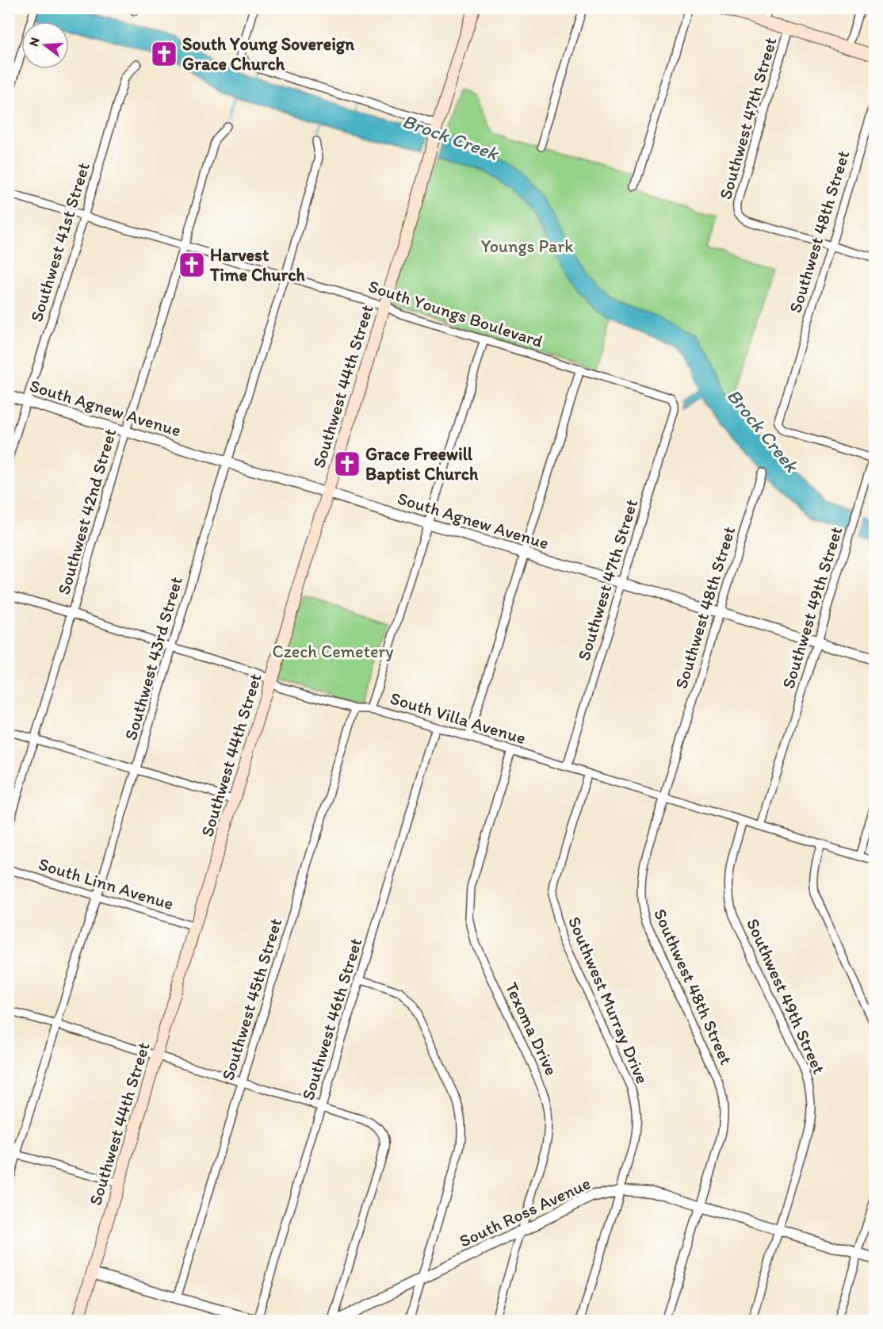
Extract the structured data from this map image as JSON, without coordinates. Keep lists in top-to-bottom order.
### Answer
{
  "streets": {
    "main road": ["Southwest 44th Street"],
    "street": [
      "Southwest 47th Street",
      "Southwest 48th Street",
      "Southwest 41st Street",
      "South Youngs Boulevard",
      "South Agnew Avenue",
      "Southwest 42nd Street",
      "Southwest 49th Street",
      "Southwest 43rd Street",
      "South Villa Avenue",
      "South Linn Avenue",
      "Southwest 45th Street",
      "Southwest Murray Drive",
      "Southwest 46th Street",
      "Texoma Drive",
      "South Ross Avenue"
    ]
  },
  "crossings": [
    ["Southwest 47th Street", "Southwest 48th Street"],
    ["Southwest 47th Street", "South Youngs Boulevard"],
    ["Southwest 47th Street", "South Agnew Avenue"],
    ["Southwest 47th Street", "South Villa Avenue"],
    ["Southwest 48th Street", "South Agnew Avenue"],
    ["Southwest 48th Street", "Southwest 49th Street"],
    ["Southwest 48th Street", "South Villa Avenue"],
    ["Southwest 48th Street", "South Ross Avenue"],
    ["Southwest 41st Street", "South Youngs Boulevard"],
    ["Southwest 41st Street", "South Agnew Avenue"],
    ["South Youngs Boulevard", "Southwest 44th Street"],
    ["South Youngs Boulevard", "Southwest 42nd Street"],
    ["South Youngs Boulevard", "Southwest 43rd Street"],
    ["Southwest 44th Street", "South Agnew Avenue"],
    ["Southwest 44th Street", "South Villa Avenue"],
    ["Southwest 44th Street", "South Linn Avenue"],
    ["South Agnew Avenue", "Southwest 42nd Street"],
    ["South Agnew Avenue", "Southwest 49th Street"],
    ["South Agnew Avenue", "Southwest 43rd Street"],
    ["Southwest 42nd Street", "South Villa Avenue"],
    ["Southwest 49th Street", "South Villa Avenue"],
    ["Southwest 49th Street", "South Ross Avenue"],
    ["Southwest 43rd Street", "South Villa Avenue"],
    ["Southwest 43rd Street", "South Linn Avenue"],
    ["South Villa Avenue", "Southwest 45th Street"],
    ["South Villa Avenue", "Southwest Murray Drive"],
    ["South Villa Avenue", "Southwest 46th Street"],
    ["South Villa Avenue", "Texoma Drive"],
    ["Southwest Murray Drive", "South Ross Avenue"],
    ["Texoma Drive", "South Ross Avenue"]
  ],
  "water": ["Brock Creek"],
  "parks": ["Youngs Park", "Czech Cemetery"],
  "places": {
    "church": ["South Young Sovereign Grace Church", "Harvest Time Church", "Grace Freewill Baptist Church"]
  },
  "north": "left"
}
